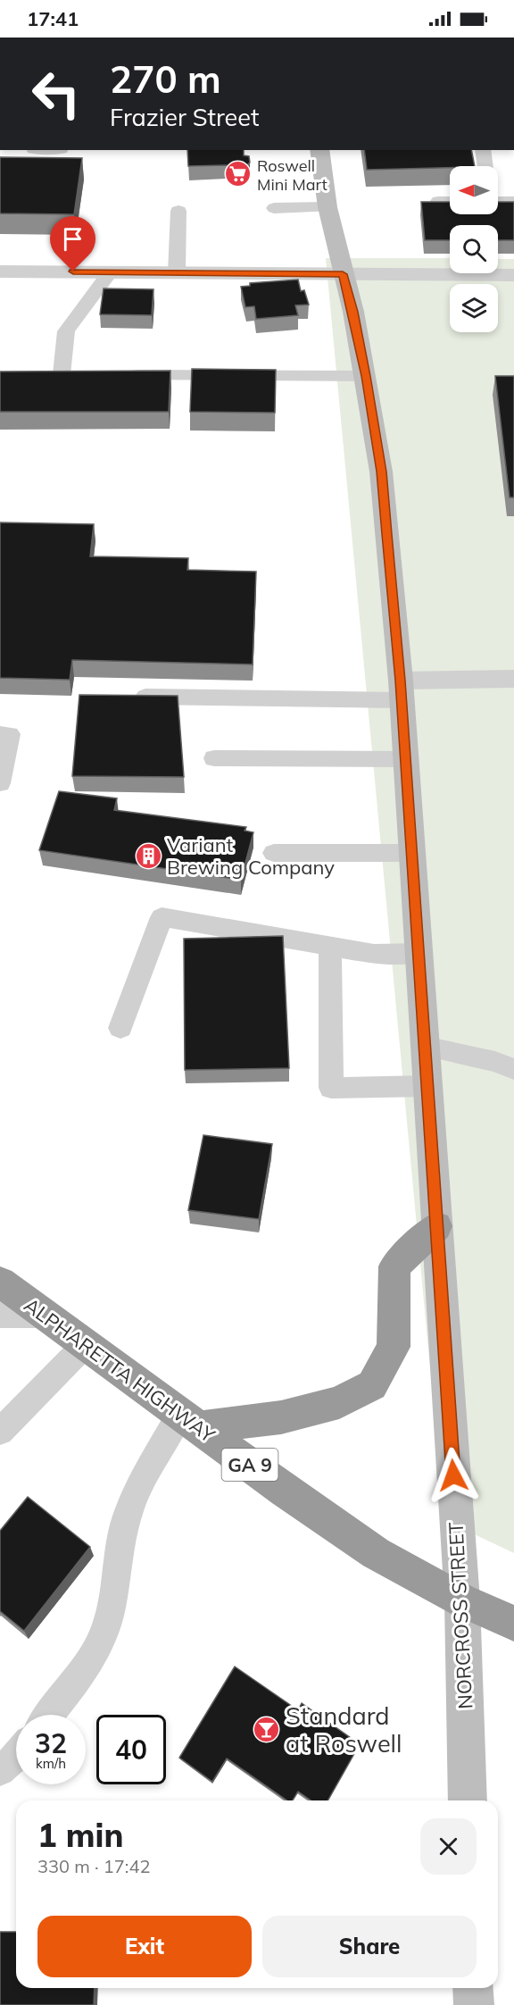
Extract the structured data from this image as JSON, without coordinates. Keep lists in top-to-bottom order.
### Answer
{
  "streets": {
    "highway": ["ALPHARETTA HIGHWAY", "GA 9"],
    "street": ["NORCROSS STREET"]
  },
  "crossings": [
    ["ALPHARETTA HIGHWAY", "NORCROSS STREET"]
  ],
  "places": {
    "supermarket": ["Roswell Mini Mart"],
    "building": ["Variant Brewing Company"],
    "bar": ["Standard at Roswell"]
  },
  "north": "left",
  "page": {
    "status": "17:41",
    "turn": ["270 m", "Frazier Street"],
    "speed": "32 km/h",
    "limit": "40",
    "heading": ["1 min", "330 m · 17:42"],
    "buttons": ["Exit", "Share"]
  }
}
